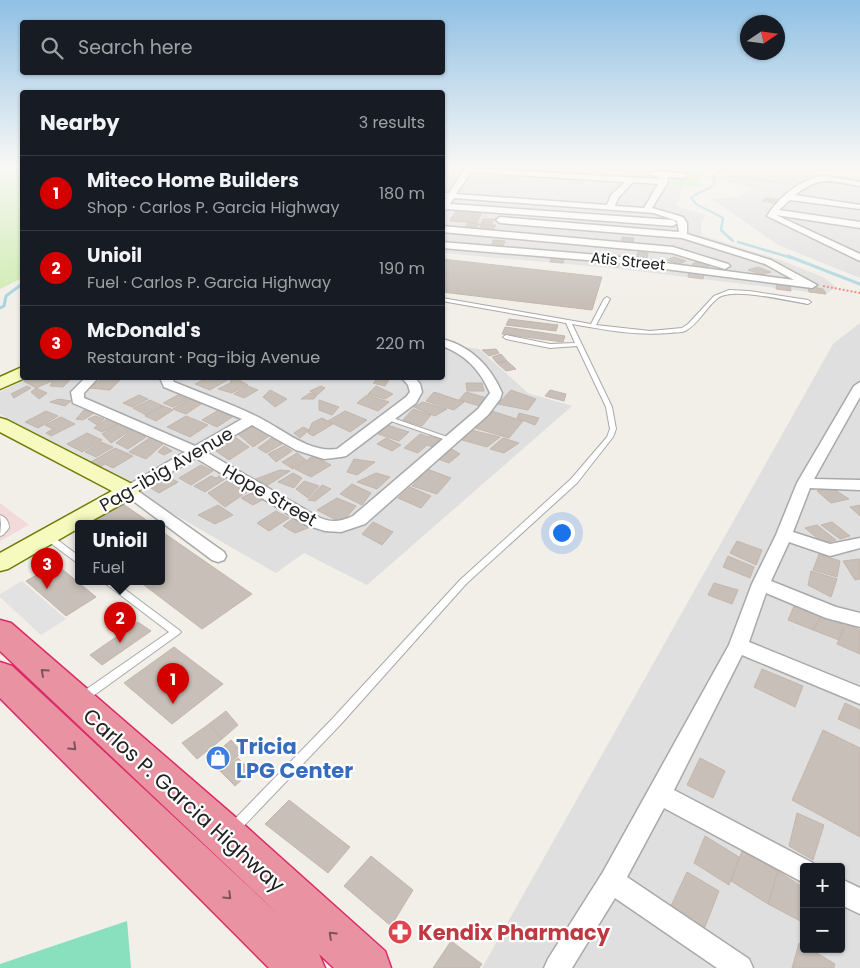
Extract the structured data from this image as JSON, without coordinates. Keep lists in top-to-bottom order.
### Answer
{
  "streets": {
    "highway": ["Carlos P. Garcia Highway"],
    "street": ["Atis Street", "Pag-ibig Avenue", "Hope Street"]
  },
  "crossings": [
    ["Pag-ibig Avenue", "Hope Street"]
  ],
  "places": {
    "shop": ["Tricia LPG Center"],
    "pharmacy": ["Kendix Pharmacy"]
  },
  "north": "right",
  "page": {
    "search": "Search here",
    "heading": ["Nearby", "3 results"],
    "list": [
      {
        "mark": "1",
        "name": "Miteco Home Builders",
        "note": "Shop · Carlos P. Garcia Highway",
        "value": "180 m"
      },
      {
        "mark": "2",
        "name": "Unioil",
        "note": "Fuel · Carlos P. Garcia Highway",
        "value": "190 m"
      },
      {
        "mark": "3",
        "name": "McDonald's",
        "note": "Restaurant · Pag-ibig Avenue",
        "value": "220 m"
      }
    ],
    "popup": ["Unioil", "Fuel"],
    "pins": ["3", "2", "1"],
    "map_buttons": ["+", "−"]
  }
}
